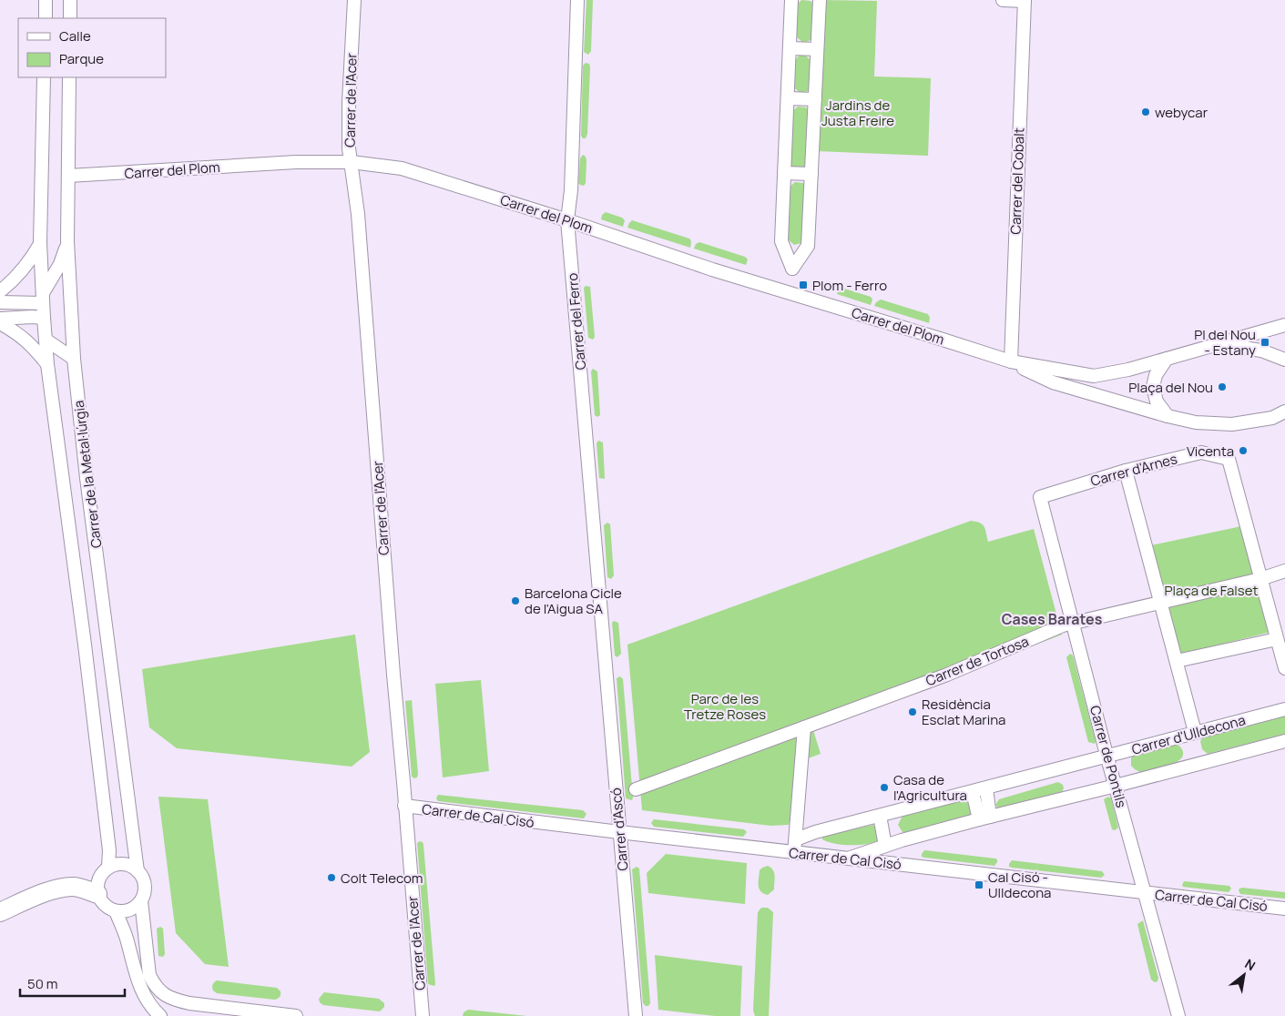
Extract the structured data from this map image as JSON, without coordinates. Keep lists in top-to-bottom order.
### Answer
{
  "streets": {
    "street": [
      "Carrer de l'Acer",
      "Carrer del Plom",
      "Carrer del Cobalt",
      "Carrer del Ferro",
      "Carrer d'Arnes",
      "Carrer de la Metal·lúrgia",
      "Carrer de Tortosa",
      "Carrer d'Ulldecona",
      "Carrer de Pontils",
      "Carrer de Cal Cisó",
      "Carrer d'Ascó"
    ]
  },
  "crossings": [
    ["Carrer de l'Acer", "Carrer del Plom"],
    ["Carrer de l'Acer", "Carrer de Cal Cisó"],
    ["Carrer del Plom", "Carrer del Cobalt"],
    ["Carrer del Plom", "Carrer del Ferro"],
    ["Carrer del Plom", "Carrer de la Metal·lúrgia"],
    ["Carrer del Ferro", "Carrer d'Ascó"],
    ["Carrer d'Arnes", "Carrer de Tortosa"],
    ["Carrer d'Arnes", "Carrer de Pontils"],
    ["Carrer de Tortosa", "Carrer de Pontils"],
    ["Carrer d'Ulldecona", "Carrer de Pontils"],
    ["Carrer de Pontils", "Carrer de Cal Cisó"],
    ["Carrer de Cal Cisó", "Carrer d'Ascó"]
  ],
  "districts": ["Cases Barates"],
  "parks": ["Jardins de Justa Freire", "Plaça de Falset", "Parc de les Tretze Roses"],
  "places": {
    "other": [
      "webycar",
      "Plaça del Nou",
      "Vicenta",
      "Barcelona Cicle de l'Aigua SA",
      "Residència Esclat Marina",
      "Casa de l'Agricultura",
      "Colt Telecom"
    ],
    "transit": ["Plom - Ferro", "Pl del Nou - Estany", "Cal Cisó - Ulldecona"]
  },
  "legend": ["Calle", "Parque"],
  "scale_bar": "50 m",
  "north": "top right"
}
